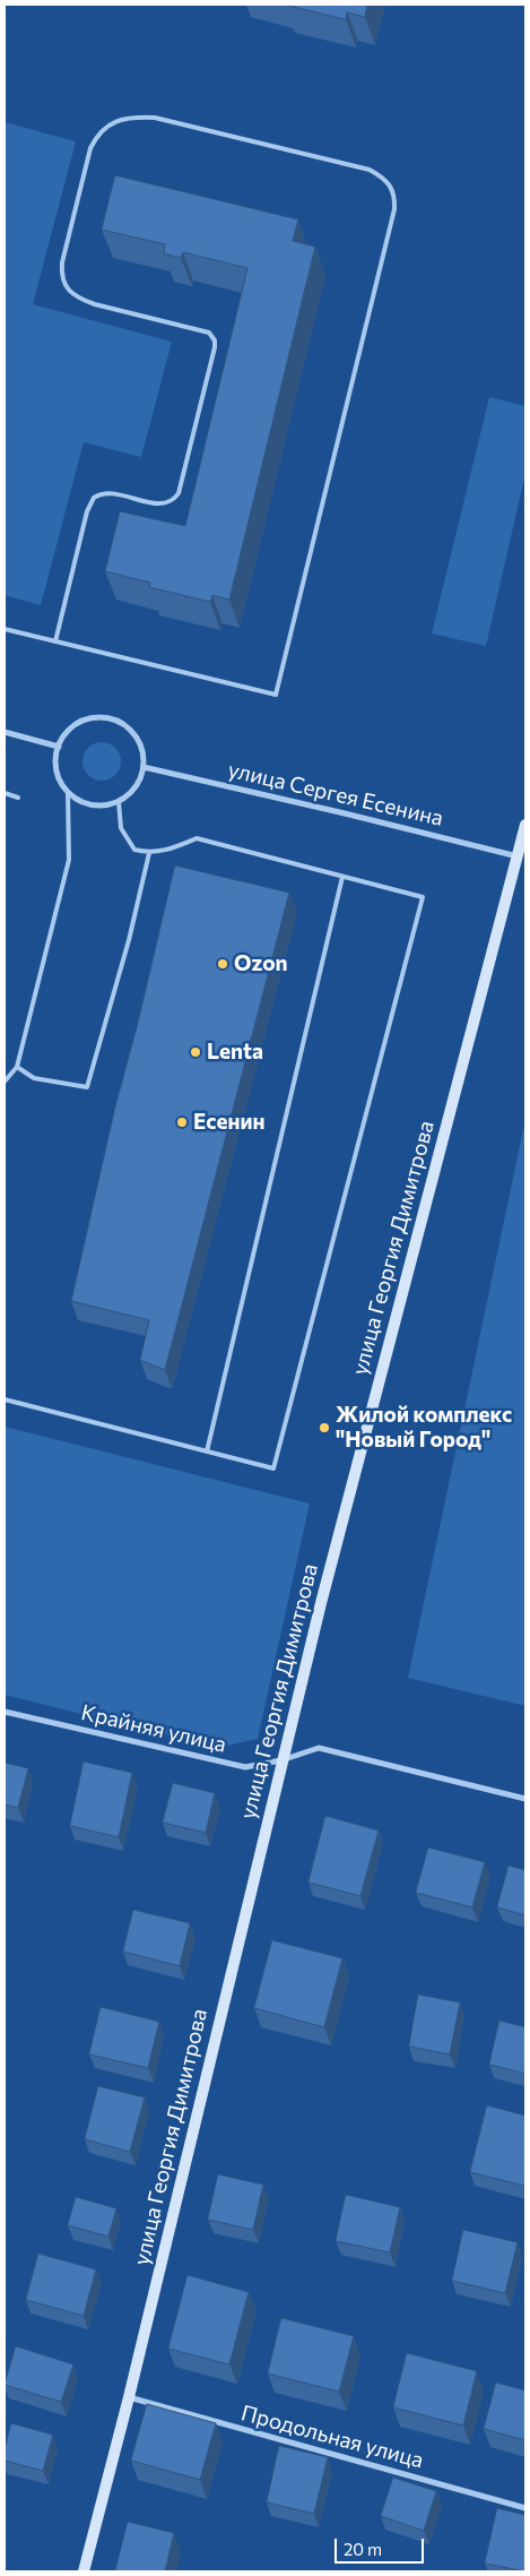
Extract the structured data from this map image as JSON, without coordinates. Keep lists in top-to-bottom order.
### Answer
{
  "streets": {
    "street": [
      "улица Сергея Есенина",
      "улица Георгия Димитрова",
      "Крайняя улица",
      "Продольная улица"
    ]
  },
  "crossings": [
    ["улица Сергея Есенина", "улица Георгия Димитрова"],
    ["улица Георгия Димитрова", "Крайняя улица"],
    ["улица Георгия Димитрова", "Продольная улица"]
  ],
  "places": [
    "Ozon",
    "Lenta",
    "Есенин",
    "Жилой комплекс \"Новый Город\""
  ],
  "scale_bar": "20 m"
}
